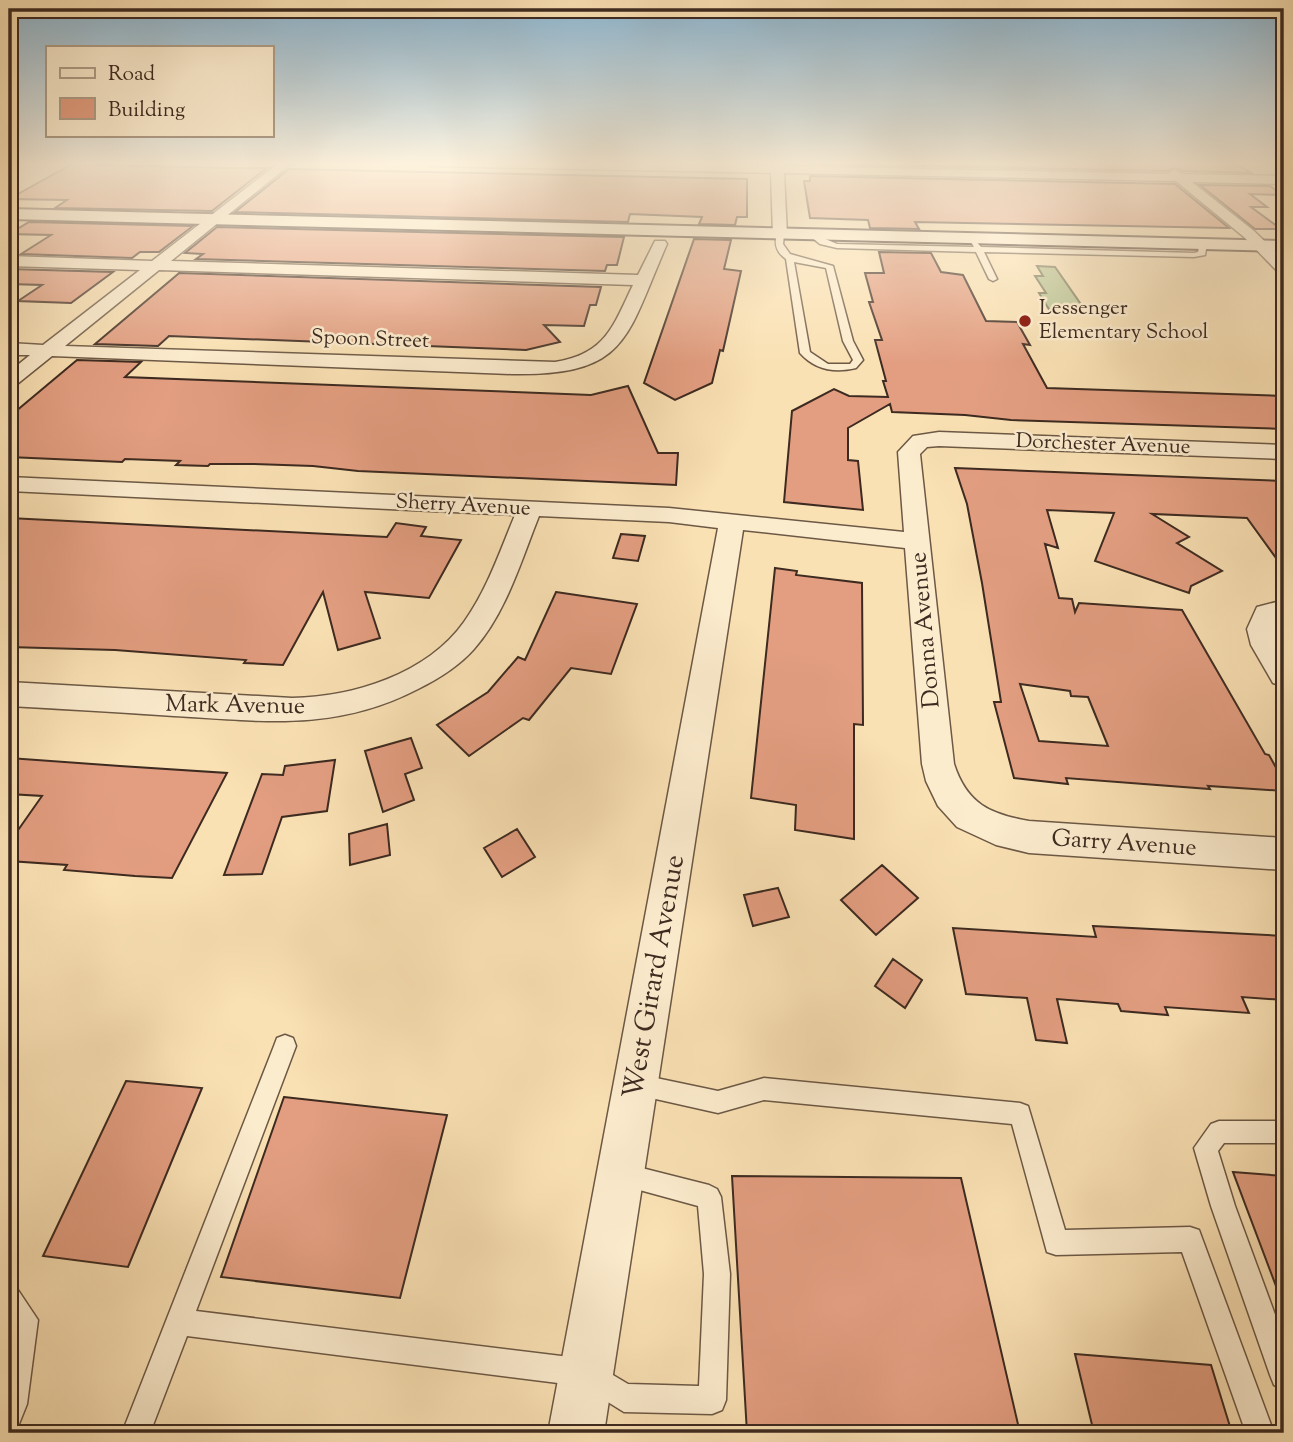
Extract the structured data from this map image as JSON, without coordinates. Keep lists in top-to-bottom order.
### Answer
{
  "streets": {
    "street": [
      "Spoon Street",
      "Dorchester Avenue",
      "Sherry Avenue",
      "Donna Avenue",
      "Mark Avenue",
      "Garry Avenue",
      "West Girard Avenue"
    ]
  },
  "crossings": [
    ["Dorchester Avenue", "Donna Avenue"],
    ["Sherry Avenue", "Donna Avenue"],
    ["Sherry Avenue", "Mark Avenue"],
    ["Sherry Avenue", "West Girard Avenue"],
    ["Donna Avenue", "Garry Avenue"]
  ],
  "places": ["Lessenger Elementary School"],
  "legend": ["Road", "Building"]
}
